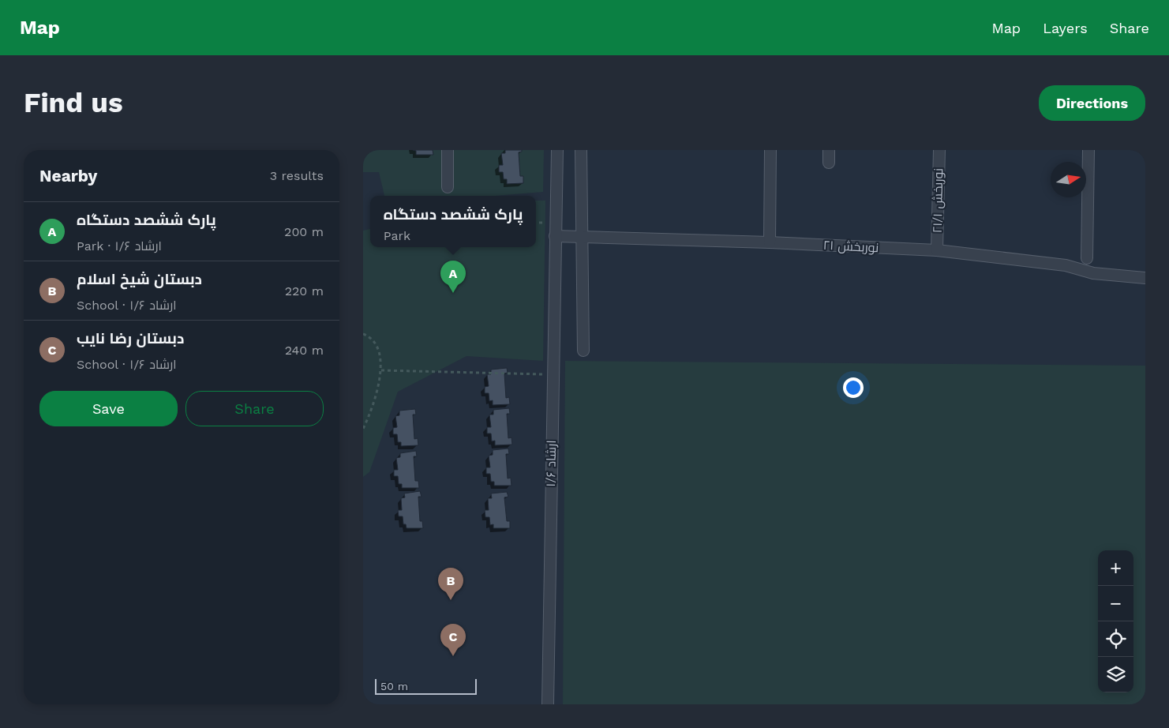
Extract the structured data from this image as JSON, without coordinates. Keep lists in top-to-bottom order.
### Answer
{
  "streets": {
    "street": ["نوربخش ۲۱/۱", "نوربخش ۲۱", "ارشاد ۱/۶"]
  },
  "crossings": [
    ["نوربخش ۲۱/۱", "نوربخش ۲۱"],
    ["نوربخش ۲۱", "ارشاد ۱/۶"]
  ],
  "scale_bar": "50 m",
  "north": "right",
  "page": {
    "header": "Map",
    "nav": ["Map", "Layers", "Share"],
    "buttons": [
      "Directions",
      ["Save", "Share"]
    ],
    "title": "Find us",
    "heading": ["Nearby", "3 results"],
    "popup": ["پارک‌ ششصد دستگاه", "Park"],
    "list": [
      {
        "mark": "A",
        "name": "پارک‌ ششصد دستگاه",
        "note": "Park · ارشاد ۱/۶",
        "value": "200 m"
      },
      {
        "mark": "B",
        "name": "دبستان شیخ اسلام",
        "note": "School · ارشاد ۱/۶",
        "value": "220 m"
      },
      {
        "mark": "C",
        "name": "دبستان رضا نایب",
        "note": "School · ارشاد ۱/۶",
        "value": "240 m"
      }
    ],
    "pins": ["A", "B", "C"],
    "map_buttons": ["+", "−"],
    "scale": "50 m"
  }
}
